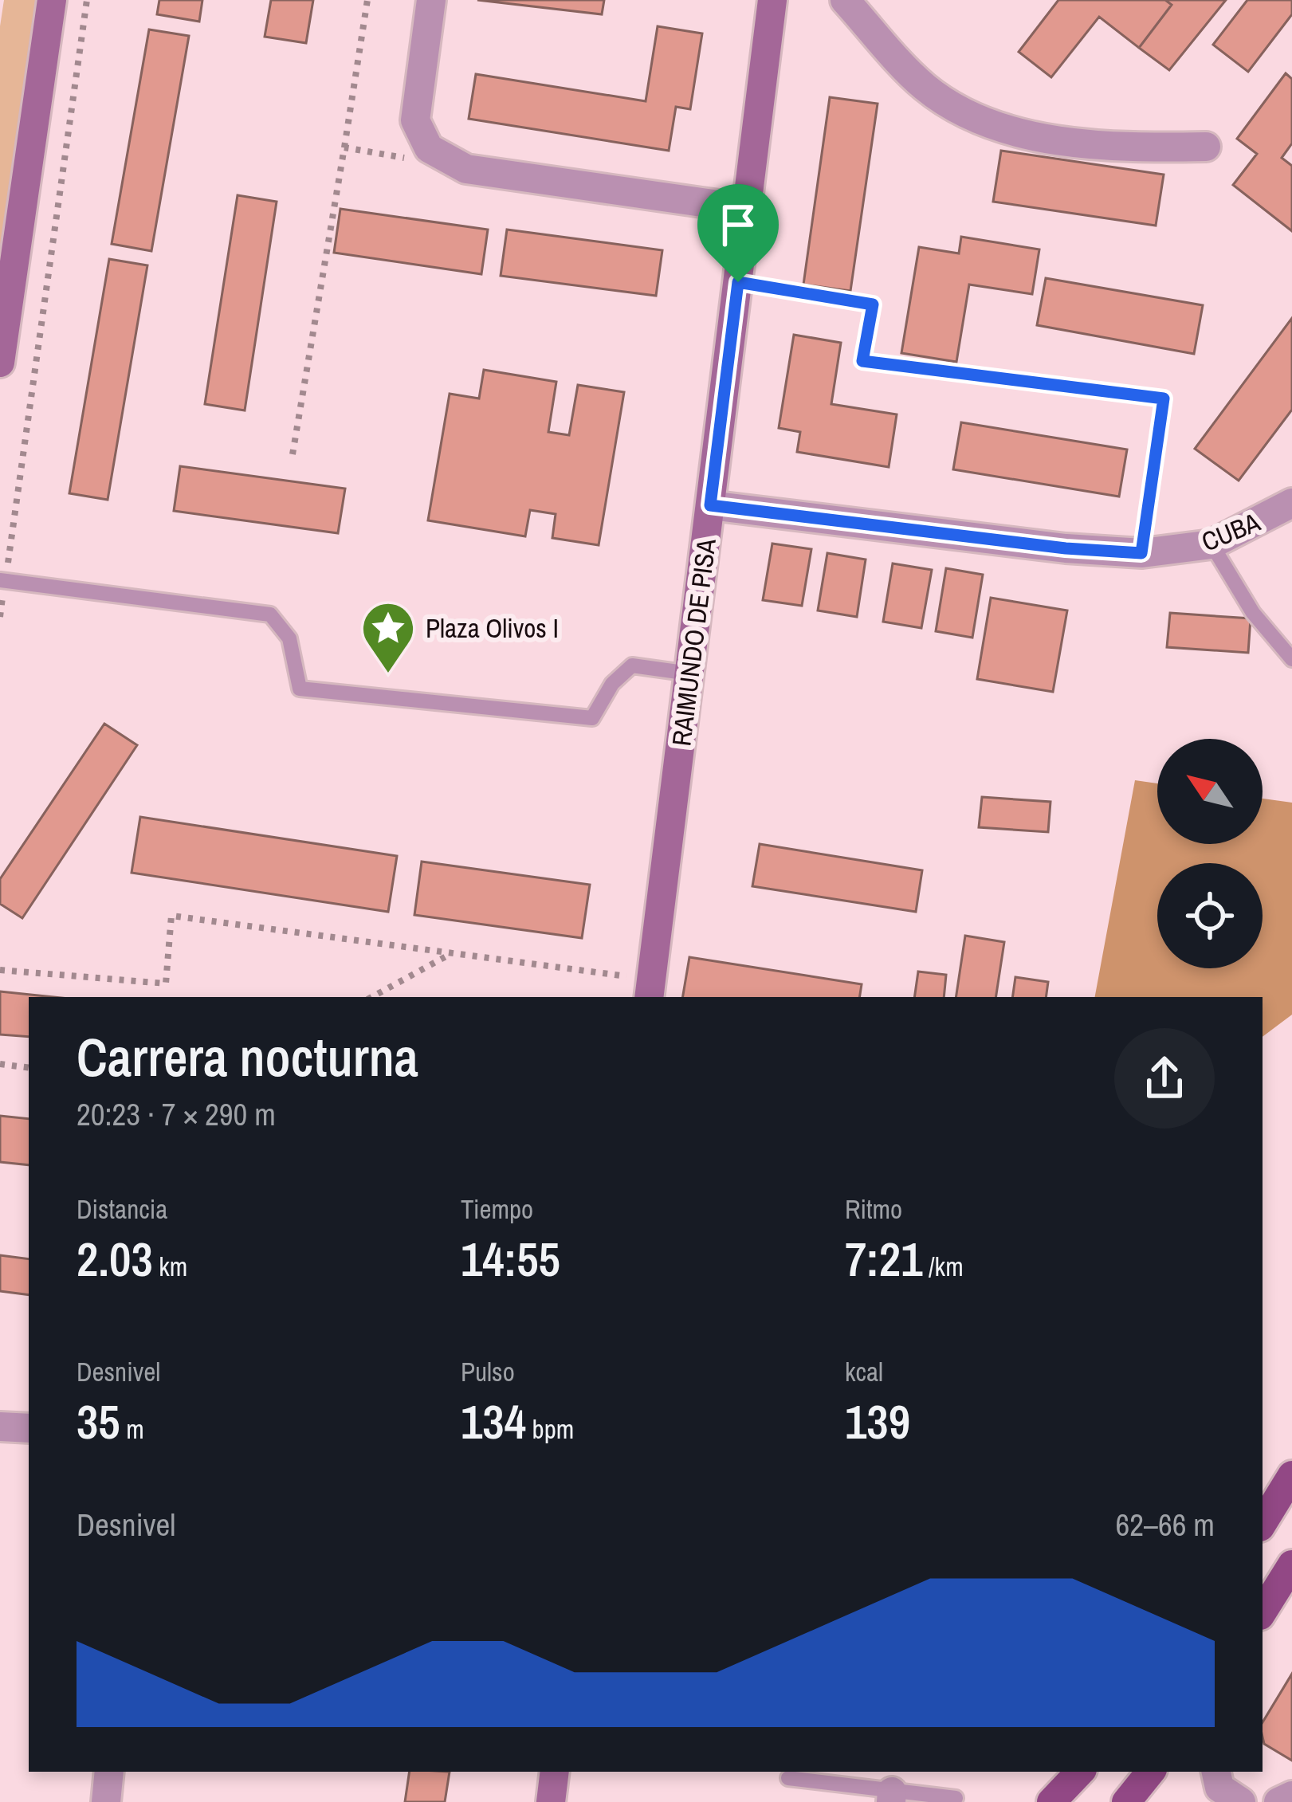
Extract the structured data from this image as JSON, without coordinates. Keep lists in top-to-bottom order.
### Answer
{
  "streets": {
    "street": ["CUBA", "RAIMUNDO DE PISA"]
  },
  "crossings": [
    ["CUBA", "RAIMUNDO DE PISA"]
  ],
  "places": {
    "place": ["Plaza Olivos I"]
  },
  "north": "top left",
  "page": {
    "heading": ["Carrera nocturna", "20:23 · 7 × 290 m"],
    "stats": [
      ["Distancia", "2.03 km"],
      ["Tiempo", "14:55"],
      ["Ritmo", "7:21 /km"],
      ["Desnivel", "35 m"],
      ["Pulso", "134 bpm"],
      ["kcal", "139"]
    ],
    "chart": ["Desnivel", "62–66 m"]
  }
}
